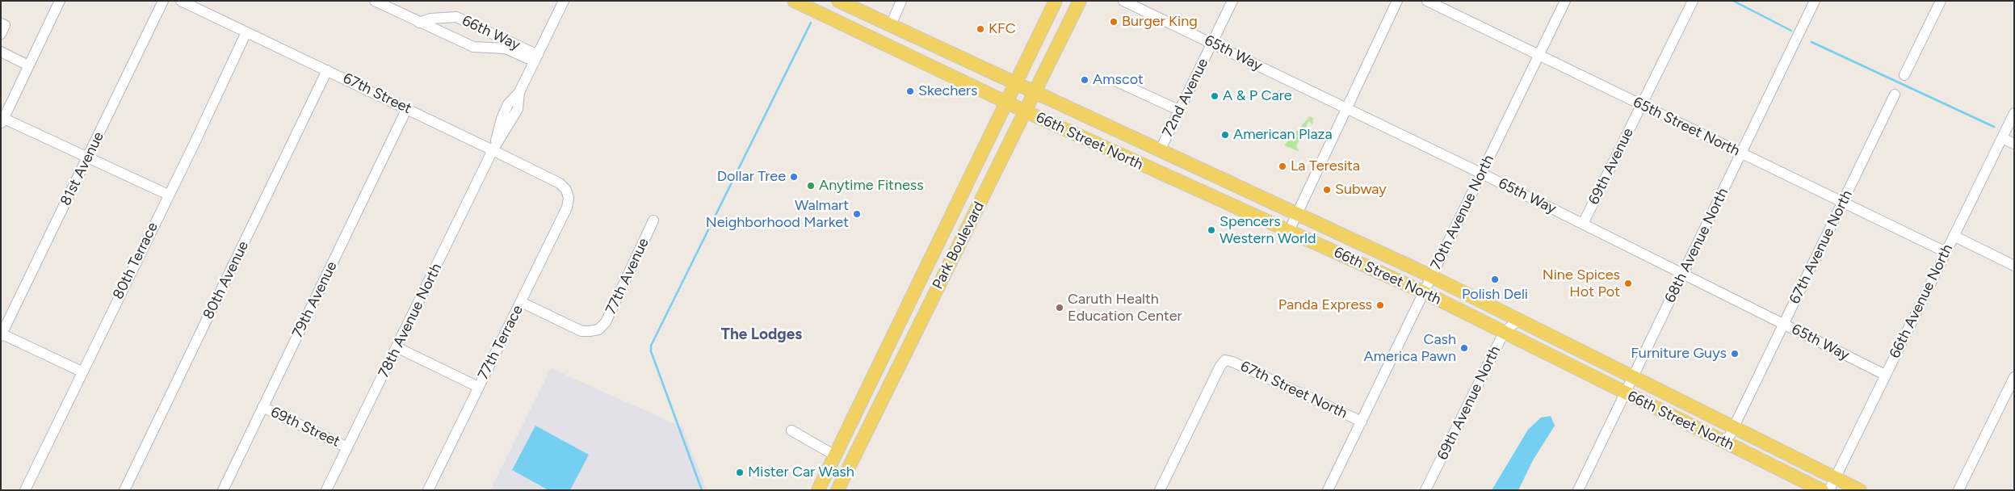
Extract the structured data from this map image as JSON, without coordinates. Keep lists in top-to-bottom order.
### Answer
{
  "streets": {
    "main road": ["66th Street North", "Park Boulevard"],
    "street": [
      "66th Way",
      "65th Way",
      "67th Street",
      "72nd Avenue",
      "65th Street North",
      "69th Avenue",
      "81st Avenue",
      "70th Avenue North",
      "68th Avenue North",
      "67th Avenue North",
      "80th Terrace",
      "77th Avenue",
      "80th Avenue",
      "79th Avenue",
      "66th Avenue North",
      "78th Avenue North",
      "77th Terrace",
      "67th Street North",
      "69th Avenue North",
      "69th Street"
    ]
  },
  "crossings": [
    ["66th Way", "78th Avenue North"],
    ["65th Way", "72nd Avenue"],
    ["65th Way", "69th Avenue"],
    ["65th Way", "70th Avenue North"],
    ["65th Way", "68th Avenue North"],
    ["65th Way", "67th Avenue North"],
    ["65th Way", "66th Avenue North"],
    ["67th Street", "80th Terrace"],
    ["67th Street", "80th Avenue"],
    ["67th Street", "79th Avenue"],
    ["67th Street", "78th Avenue North"],
    ["67th Street", "77th Terrace"],
    ["72nd Avenue", "66th Street North"],
    ["65th Street North", "69th Avenue"],
    ["65th Street North", "70th Avenue North"],
    ["65th Street North", "68th Avenue North"],
    ["65th Street North", "67th Avenue North"],
    ["65th Street North", "66th Avenue North"],
    ["66th Street North", "70th Avenue North"],
    ["66th Street North", "Park Boulevard"],
    ["66th Street North", "68th Avenue North"],
    ["66th Street North", "67th Avenue North"],
    ["66th Street North", "66th Avenue North"],
    ["66th Street North", "69th Avenue North"],
    ["70th Avenue North", "67th Street North"],
    ["77th Avenue", "77th Terrace"],
    ["79th Avenue", "69th Street"],
    ["78th Avenue North", "69th Street"]
  ],
  "districts": ["The Lodges"],
  "places": [
    "Burger King",
    "KFC",
    "Amscot",
    "Skechers",
    "A & P Care",
    "American Plaza",
    "La Teresita",
    "Dollar Tree",
    "Anytime Fitness",
    "Subway",
    "Walmart Neighborhood Market",
    "Spencers Western World",
    "Polish Deli",
    "Nine Spices Hot Pot",
    "Panda Express",
    "Caruth Health Education Center",
    "Cash America Pawn",
    "Furniture Guys",
    "Mister Car Wash"
  ]
}
